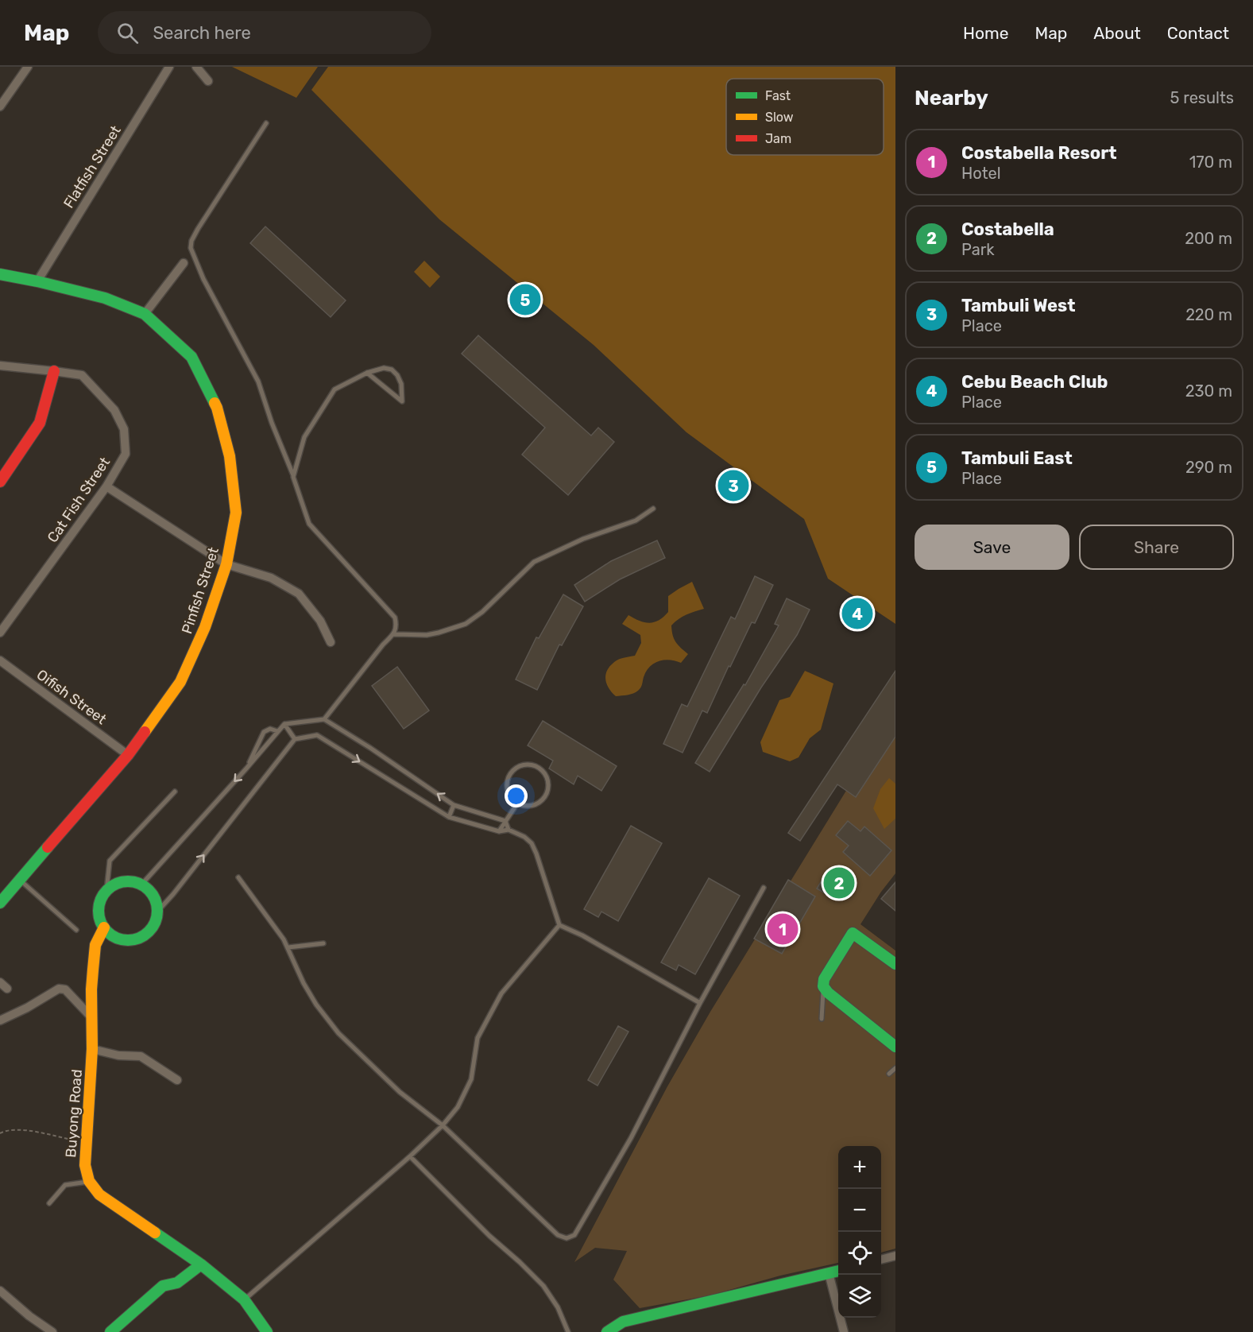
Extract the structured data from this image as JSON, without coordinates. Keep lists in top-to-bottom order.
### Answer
{
  "streets": {
    "street": [
      "Flatfish Street",
      "Cat Fish Street",
      "Pinfish Street",
      "Oifish Street",
      "Buyong Road"
    ]
  },
  "crossings": [
    ["Flatfish Street", "Pinfish Street"],
    ["Pinfish Street", "Oifish Street"]
  ],
  "legend": ["Fast", "Slow", "Jam"],
  "page": {
    "header": "Map",
    "search": "Search here",
    "nav": [
      "Home",
      "Map",
      "About",
      "Contact"
    ],
    "heading": ["Nearby", "5 results"],
    "list": [
      {
        "mark": "1",
        "name": "Costabella Resort",
        "note": "Hotel",
        "value": "170 m"
      },
      {
        "mark": "2",
        "name": "Costabella",
        "note": "Park",
        "value": "200 m"
      },
      {
        "mark": "3",
        "name": "Tambuli West",
        "note": "Place",
        "value": "220 m"
      },
      {
        "mark": "4",
        "name": "Cebu Beach Club",
        "note": "Place",
        "value": "230 m"
      },
      {
        "mark": "5",
        "name": "Tambuli East",
        "note": "Place",
        "value": "290 m"
      }
    ],
    "pins": [
      "5",
      "3",
      "4",
      "2",
      "1"
    ],
    "buttons": ["Save", "Share"],
    "map_buttons": ["+", "−"]
  }
}
